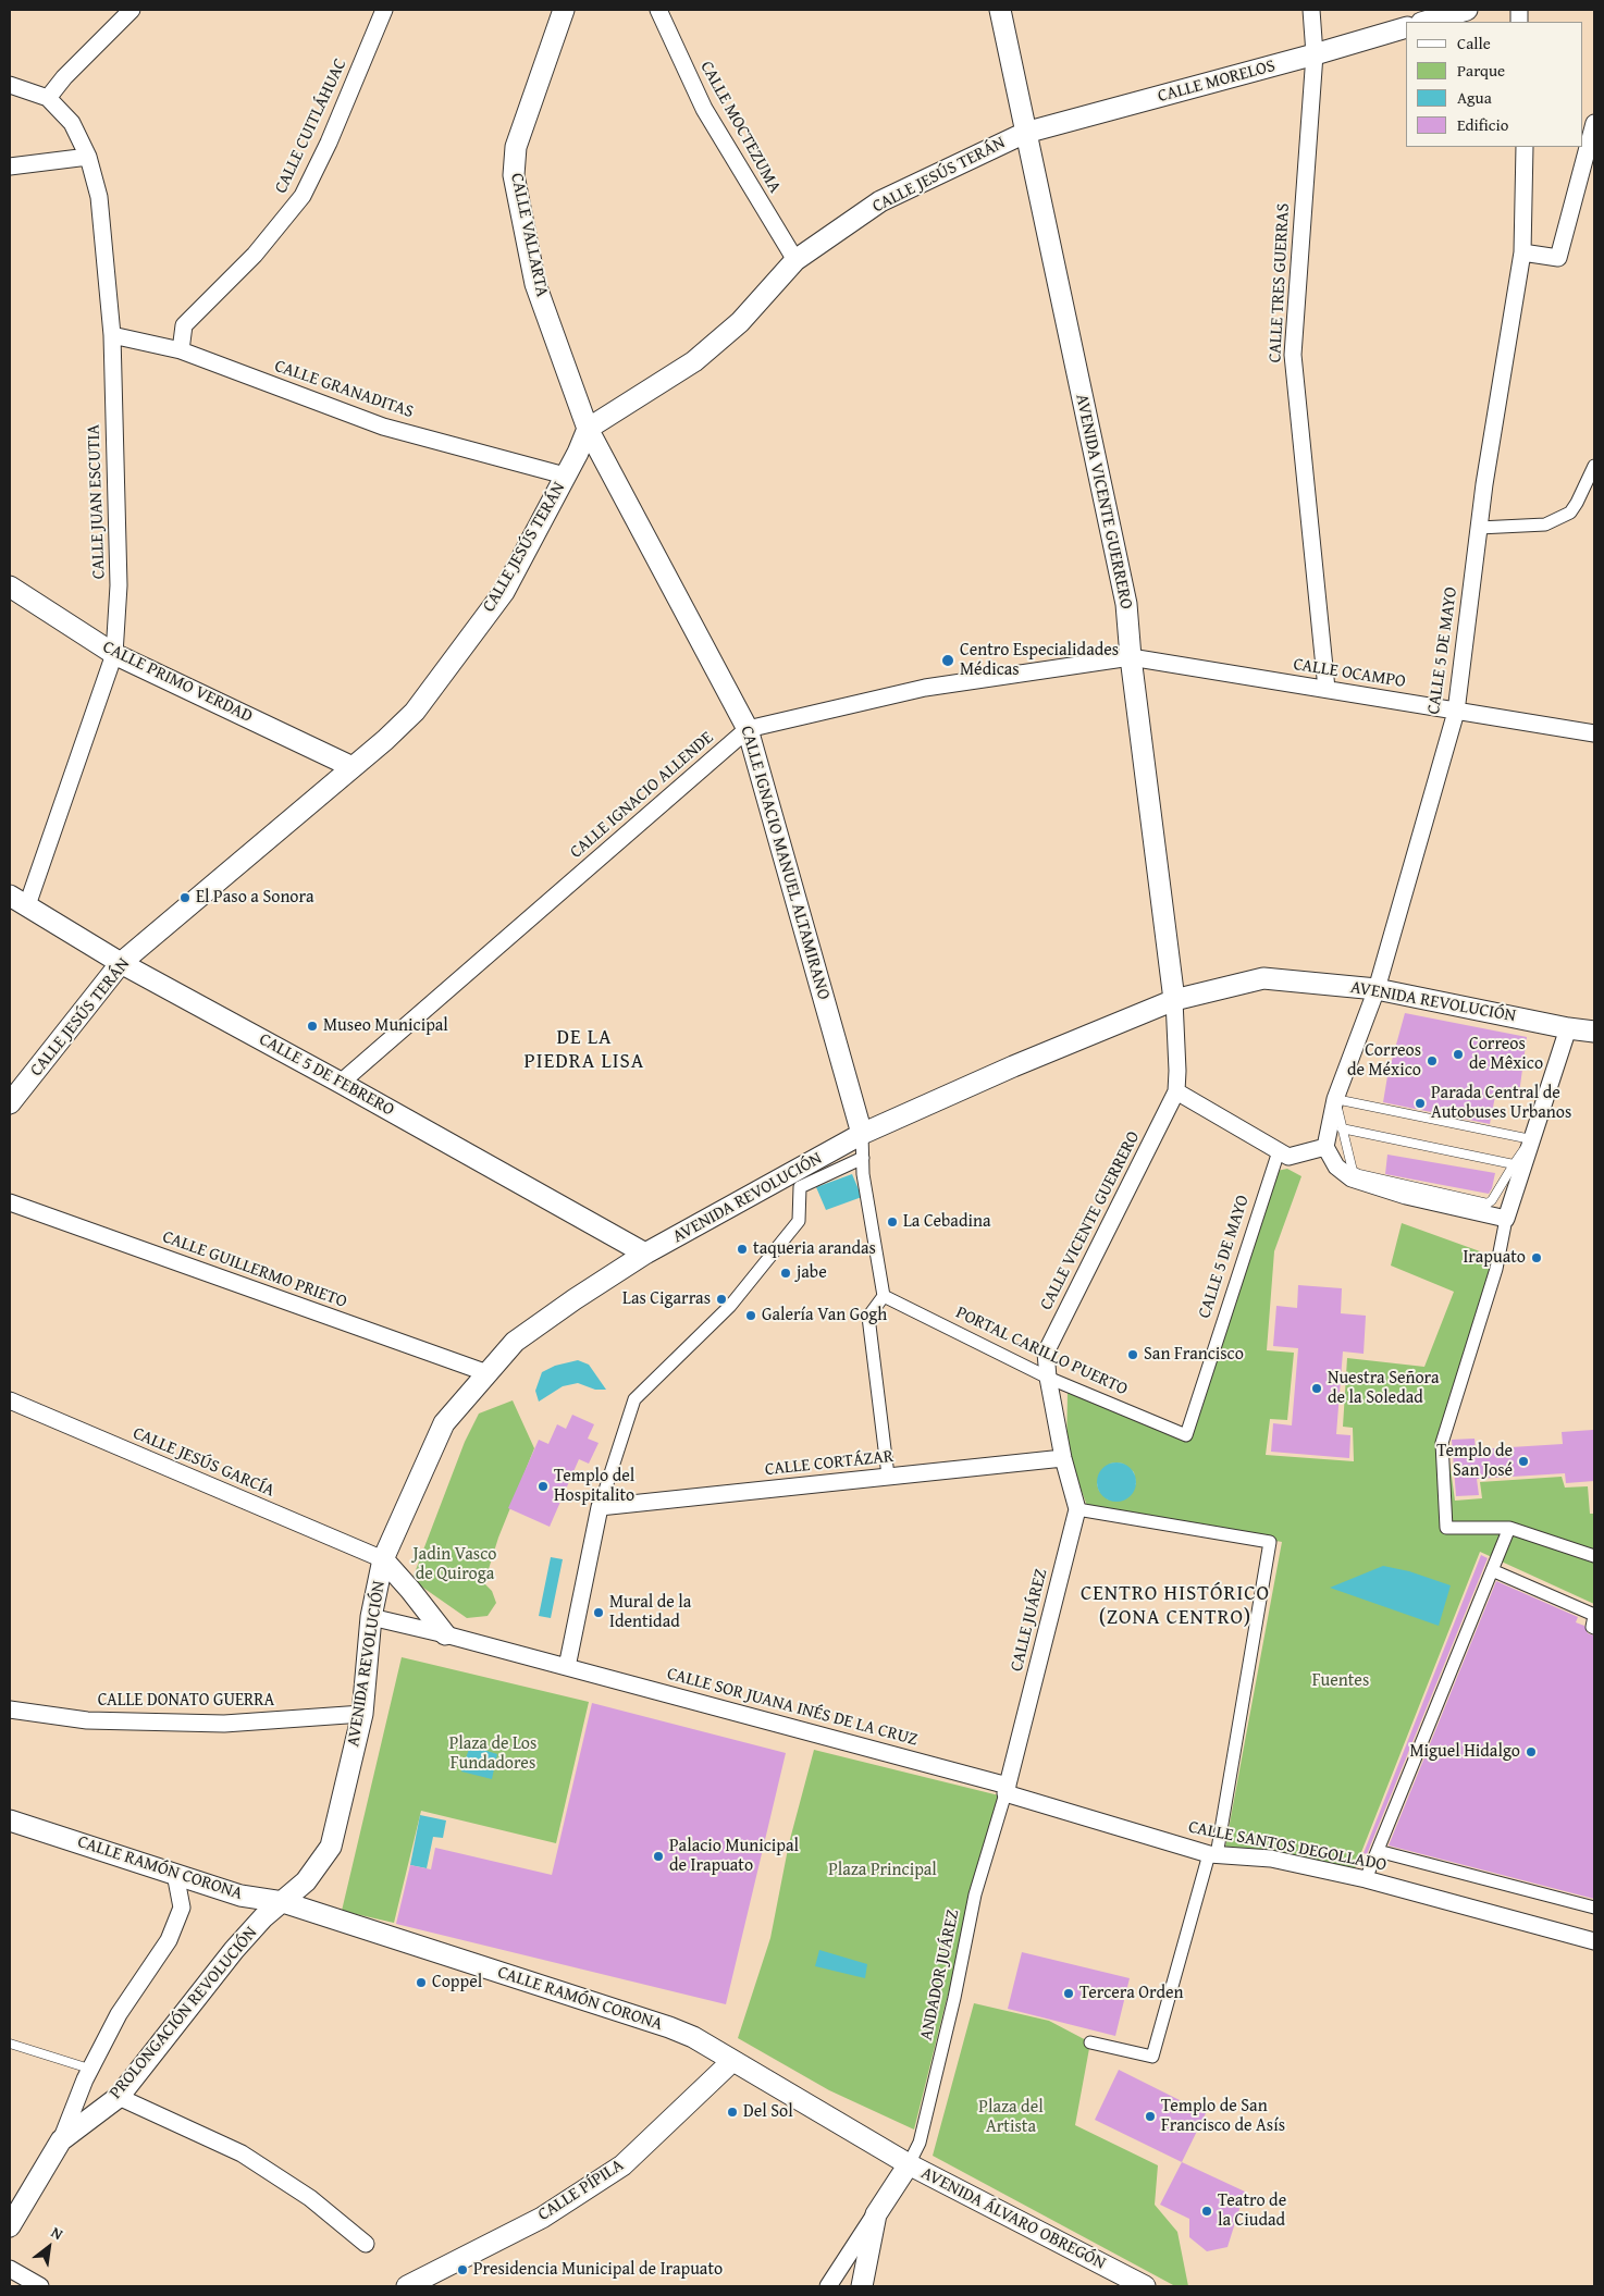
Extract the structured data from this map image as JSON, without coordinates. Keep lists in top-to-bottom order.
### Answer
{
  "streets": {
    "street": [
      "CALLE MORELOS",
      "CALLE CUITLÁHUAC",
      "CALLE MOCTEZUMA",
      "CALLE JESÚS TERÁN",
      "CALLE VALLARTA",
      "CALLE TRES GUERRAS",
      "CALLE GRANADITAS",
      "CALLE JUAN ESCUTIA",
      "AVENIDA VICENTE GUERRERO",
      "CALLE 5 DE MAYO",
      "CALLE OCAMPO",
      "CALLE PRIMO VERDAD",
      "CALLE IGNACIO ALLENDE",
      "CALLE IGNACIO MANUEL ALTAMIRANO",
      "AVENIDA REVOLUCIÓN",
      "CALLE 5 DE FEBRERO",
      "CALLE VICENTE GUERRERO",
      "CALLE GUILLERMO PRIETO",
      "PORTAL CARILLO PUERTO",
      "CALLE JESÚS GARCÍA",
      "CALLE CORTÁZAR",
      "CALLE JUÁREZ",
      "CALLE DONATO GUERRA",
      "CALLE SOR JUANA INÉS DE LA CRUZ",
      "CALLE SANTOS DEGOLLADO",
      "CALLE RAMÓN CORONA",
      "ANDADOR JUÁREZ",
      "PROLONGACIÓN REVOLUCIÓN",
      "CALLE PÍPILA",
      "AVENIDA ÁLVARO OBREGÓN"
    ]
  },
  "crossings": [
    ["CALLE MORELOS", "CALLE JESÚS TERÁN"],
    ["CALLE MORELOS", "CALLE TRES GUERRAS"],
    ["CALLE MORELOS", "AVENIDA VICENTE GUERRERO"],
    ["CALLE CUITLÁHUAC", "CALLE GRANADITAS"],
    ["CALLE MOCTEZUMA", "CALLE JESÚS TERÁN"],
    ["CALLE JESÚS TERÁN", "CALLE VALLARTA"],
    ["CALLE JESÚS TERÁN", "CALLE GRANADITAS"],
    ["CALLE JESÚS TERÁN", "AVENIDA VICENTE GUERRERO"],
    ["CALLE JESÚS TERÁN", "CALLE PRIMO VERDAD"],
    ["CALLE JESÚS TERÁN", "CALLE IGNACIO MANUEL ALTAMIRANO"],
    ["CALLE JESÚS TERÁN", "CALLE 5 DE FEBRERO"],
    ["CALLE VALLARTA", "CALLE IGNACIO MANUEL ALTAMIRANO"],
    ["CALLE TRES GUERRAS", "CALLE OCAMPO"],
    ["CALLE GRANADITAS", "CALLE JUAN ESCUTIA"],
    ["CALLE JUAN ESCUTIA", "CALLE PRIMO VERDAD"],
    ["CALLE JUAN ESCUTIA", "CALLE 5 DE FEBRERO"],
    ["AVENIDA VICENTE GUERRERO", "CALLE OCAMPO"],
    ["AVENIDA VICENTE GUERRERO", "CALLE IGNACIO ALLENDE"],
    ["AVENIDA VICENTE GUERRERO", "AVENIDA REVOLUCIÓN"],
    ["AVENIDA VICENTE GUERRERO", "CALLE VICENTE GUERRERO"],
    ["CALLE 5 DE MAYO", "CALLE OCAMPO"],
    ["CALLE 5 DE MAYO", "AVENIDA REVOLUCIÓN"],
    ["CALLE 5 DE MAYO", "PORTAL CARILLO PUERTO"],
    ["CALLE OCAMPO", "CALLE IGNACIO ALLENDE"],
    ["CALLE IGNACIO ALLENDE", "CALLE IGNACIO MANUEL ALTAMIRANO"],
    ["CALLE IGNACIO ALLENDE", "CALLE 5 DE FEBRERO"],
    ["CALLE IGNACIO MANUEL ALTAMIRANO", "AVENIDA REVOLUCIÓN"],
    ["AVENIDA REVOLUCIÓN", "CALLE 5 DE FEBRERO"],
    ["AVENIDA REVOLUCIÓN", "CALLE VICENTE GUERRERO"],
    ["AVENIDA REVOLUCIÓN", "CALLE GUILLERMO PRIETO"],
    ["AVENIDA REVOLUCIÓN", "CALLE JESÚS GARCÍA"],
    ["AVENIDA REVOLUCIÓN", "CALLE DONATO GUERRA"],
    ["AVENIDA REVOLUCIÓN", "CALLE SOR JUANA INÉS DE LA CRUZ"],
    ["AVENIDA REVOLUCIÓN", "CALLE RAMÓN CORONA"],
    ["AVENIDA REVOLUCIÓN", "PROLONGACIÓN REVOLUCIÓN"],
    ["CALLE VICENTE GUERRERO", "PORTAL CARILLO PUERTO"],
    ["CALLE VICENTE GUERRERO", "CALLE CORTÁZAR"],
    ["CALLE VICENTE GUERRERO", "CALLE JUÁREZ"],
    ["CALLE CORTÁZAR", "CALLE JUÁREZ"],
    ["CALLE JUÁREZ", "CALLE SOR JUANA INÉS DE LA CRUZ"],
    ["CALLE JUÁREZ", "CALLE SANTOS DEGOLLADO"],
    ["CALLE JUÁREZ", "ANDADOR JUÁREZ"],
    ["CALLE SOR JUANA INÉS DE LA CRUZ", "CALLE SANTOS DEGOLLADO"],
    ["CALLE SOR JUANA INÉS DE LA CRUZ", "ANDADOR JUÁREZ"],
    ["CALLE SANTOS DEGOLLADO", "ANDADOR JUÁREZ"],
    ["CALLE RAMÓN CORONA", "ANDADOR JUÁREZ"],
    ["CALLE RAMÓN CORONA", "PROLONGACIÓN REVOLUCIÓN"],
    ["CALLE RAMÓN CORONA", "CALLE PÍPILA"],
    ["CALLE RAMÓN CORONA", "AVENIDA ÁLVARO OBREGÓN"],
    ["ANDADOR JUÁREZ", "AVENIDA ÁLVARO OBREGÓN"]
  ],
  "districts": ["DE LA PIEDRA LISA", "CENTRO HISTÓRICO (ZONA CENTRO)"],
  "parks": [
    "Jadin Vasco de Quiroga",
    "Fuentes",
    "Plaza de Los Fundadores",
    "Plaza Principal",
    "Plaza del Artista"
  ],
  "places": [
    "Centro Especialidades Médicas",
    "El Paso a Sonora",
    "Museo Municipal",
    "Correos de Mêxico",
    "Correos de México",
    "Parada Central de Autobuses Urbanos",
    "La Cebadina",
    "taqueria arandas",
    "Irapuato",
    "jabe",
    "Las Cigarras",
    "Galería Van Gogh",
    "San Francisco",
    "Nuestra Señora de la Soledad",
    "Templo de San José",
    "Templo del Hospitalito",
    "Mural de la Identidad",
    "Miguel Hidalgo",
    "Palacio Municipal de Irapuato",
    "Coppel",
    "Tercera Orden",
    "Del Sol",
    "Templo de San Francisco de Asís",
    "Teatro de la Ciudad",
    "Presidencia Municipal de Irapuato"
  ],
  "legend": [
    "Calle",
    "Parque",
    "Agua",
    "Edificio"
  ],
  "north": "top right"
}
